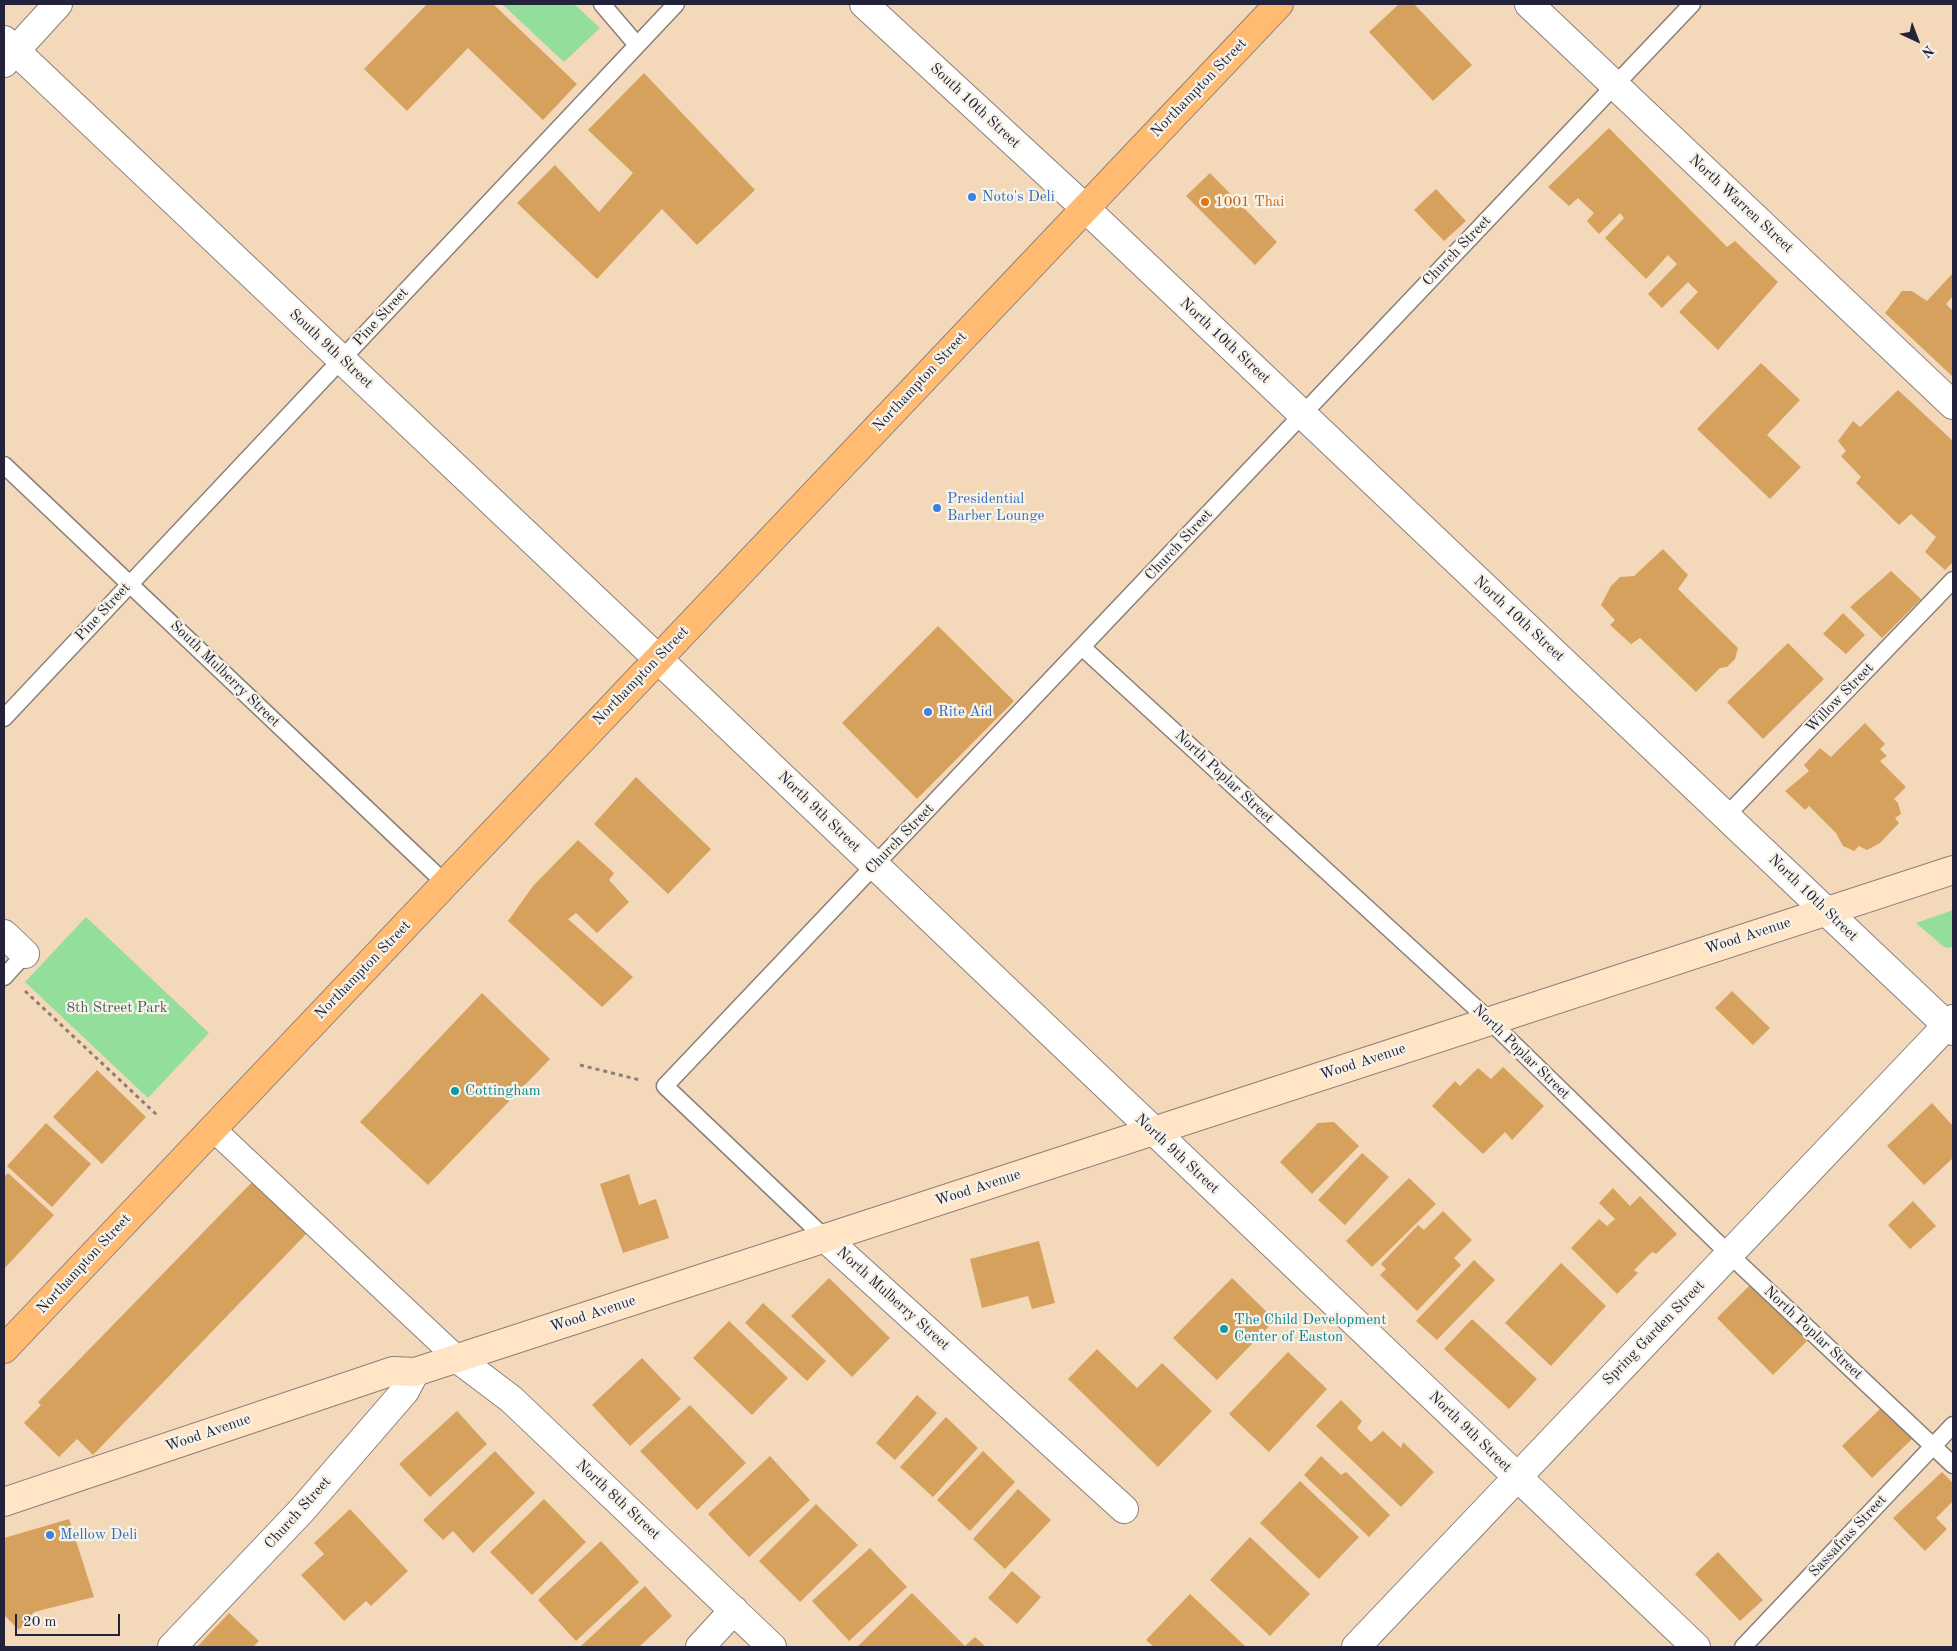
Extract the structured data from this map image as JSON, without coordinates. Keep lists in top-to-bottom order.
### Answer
{
  "streets": {
    "main road": ["Northampton Street", "Wood Avenue"],
    "street": [
      "South 10th Street",
      "North Warren Street",
      "Church Street",
      "North 10th Street",
      "South 9th Street",
      "North 9th Street",
      "North Mulberry Street",
      "Spring Garden Street",
      "North 8th Street"
    ],
    "lane": [
      "Pine Street",
      "South Mulberry Street",
      "Willow Street",
      "North Poplar Street",
      "Sassafras Street"
    ]
  },
  "crossings": [
    ["Northampton Street", "South 10th Street"],
    ["Northampton Street", "North 10th Street"],
    ["Northampton Street", "South 9th Street"],
    ["Northampton Street", "South Mulberry Street"],
    ["Northampton Street", "North 9th Street"],
    ["South 10th Street", "North 10th Street"],
    ["North Warren Street", "Church Street"],
    ["Church Street", "North 10th Street"],
    ["Church Street", "North Poplar Street"],
    ["Church Street", "North 9th Street"],
    ["Church Street", "Wood Avenue"],
    ["Church Street", "North Mulberry Street"],
    ["Pine Street", "South 9th Street"],
    ["Pine Street", "South Mulberry Street"],
    ["North 10th Street", "Willow Street"],
    ["North 10th Street", "Wood Avenue"],
    ["North 10th Street", "Spring Garden Street"],
    ["South 9th Street", "North 9th Street"],
    ["North Poplar Street", "Wood Avenue"],
    ["North Poplar Street", "Spring Garden Street"],
    ["North Poplar Street", "Sassafras Street"],
    ["North 9th Street", "Wood Avenue"],
    ["North 9th Street", "Spring Garden Street"],
    ["Wood Avenue", "North Mulberry Street"]
  ],
  "parks": ["8th Street Park"],
  "places": [
    "Noto's Deli",
    "1001 Thai",
    "Presidential Barber Lounge",
    "Rite Aid",
    "Cottingham",
    "The Child Development Center of Easton",
    "Mellow Deli"
  ],
  "scale_bar": "20 m",
  "north": "bottom right"
}
